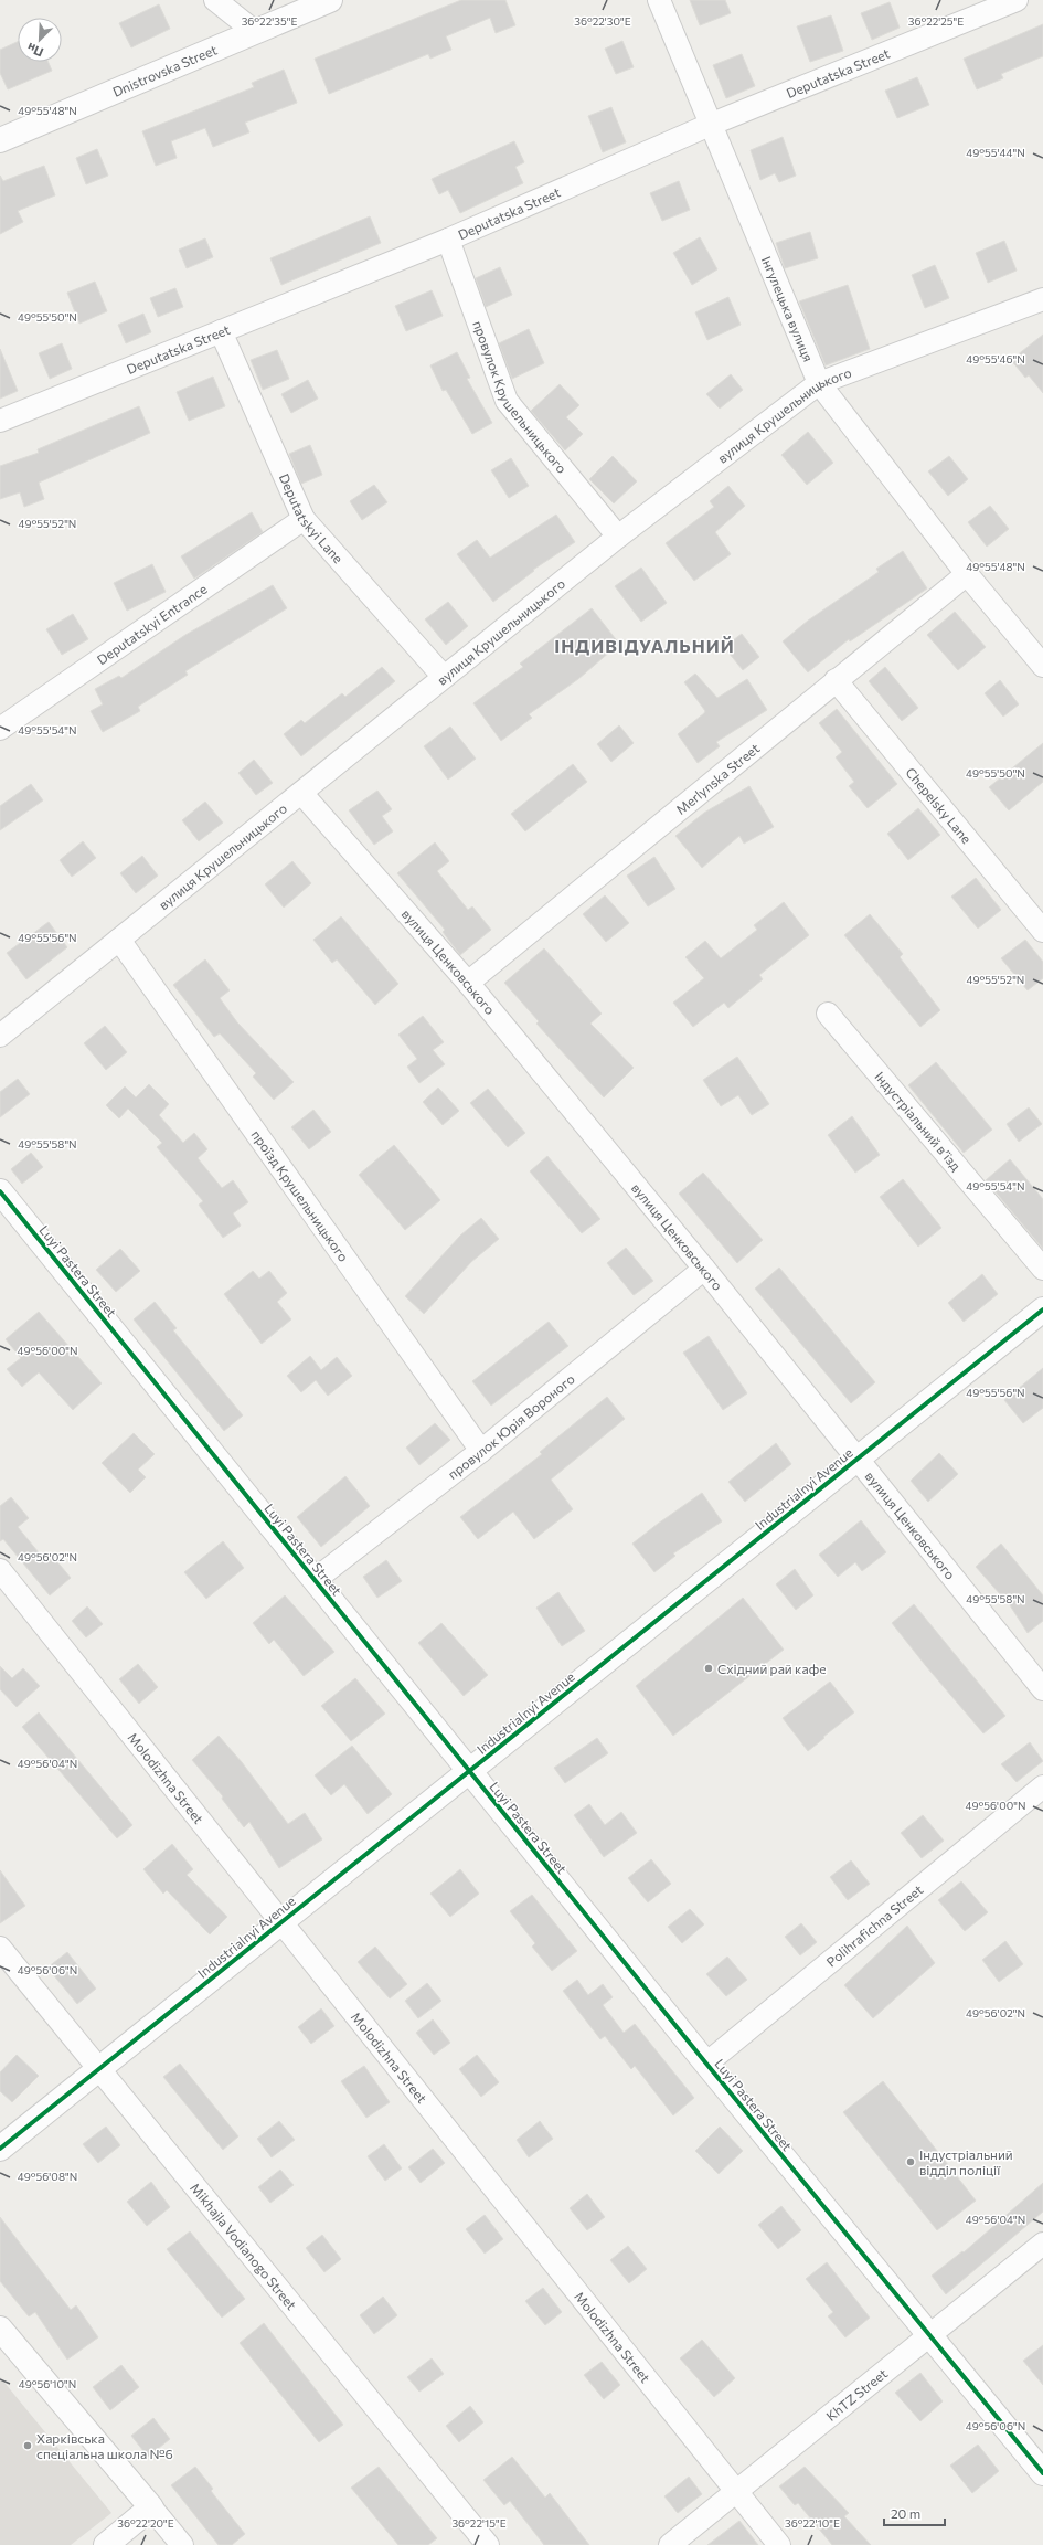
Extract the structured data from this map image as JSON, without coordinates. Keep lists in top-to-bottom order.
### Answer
{
  "streets": {
    "street": [
      "Dnistrovska Street",
      "Deputatska Street",
      "Інгулецька вулиця",
      "провулок Крушельницького",
      "вулиця Крушельницького",
      "Deputatskyi Lane",
      "Deputatskyi Entrance",
      "Merlynska Street",
      "Chepelsky Lane",
      "вулиця Ценковського",
      "Індустріальний в’їзд",
      "проїзд Крушельницького",
      "Luyi Pastera Street",
      "провулок Юрія Вороного",
      "Industrialnyi Avenue",
      "Molodizhna Street",
      "Polihrafichna Street",
      "Mikhajla Vodianogo Street",
      "KhTZ Street"
    ]
  },
  "crossings": [
    ["Deputatska Street", "Інгулецька вулиця"],
    ["Deputatska Street", "провулок Крушельницького"],
    ["Deputatska Street", "Deputatskyi Lane"],
    ["Інгулецька вулиця", "вулиця Крушельницького"],
    ["Інгулецька вулиця", "Merlynska Street"],
    ["провулок Крушельницького", "вулиця Крушельницького"],
    ["вулиця Крушельницького", "Deputatskyi Lane"],
    ["вулиця Крушельницького", "вулиця Ценковського"],
    ["вулиця Крушельницького", "проїзд Крушельницького"],
    ["Deputatskyi Lane", "Deputatskyi Entrance"],
    ["Merlynska Street", "Chepelsky Lane"],
    ["Merlynska Street", "вулиця Ценковського"],
    ["вулиця Ценковського", "провулок Юрія Вороного"],
    ["вулиця Ценковського", "Industrialnyi Avenue"],
    ["проїзд Крушельницького", "провулок Юрія Вороного"],
    ["Luyi Pastera Street", "провулок Юрія Вороного"],
    ["Luyi Pastera Street", "Industrialnyi Avenue"],
    ["Luyi Pastera Street", "Polihrafichna Street"],
    ["Luyi Pastera Street", "KhTZ Street"],
    ["Industrialnyi Avenue", "Molodizhna Street"],
    ["Industrialnyi Avenue", "Mikhajla Vodianogo Street"],
    ["Molodizhna Street", "KhTZ Street"]
  ],
  "districts": ["ІНДИВІДУАЛЬНИЙ"],
  "places": ["Східний рай кафе", "Індустріальний відділ поліції", "Харківська спеціальна школа №6"],
  "scale_bar": "20 m",
  "north": "bottom left",
  "coordinates": [
    "36°22'35\"E",
    "36°22'30\"E",
    "36°22'25\"E",
    "49°55'48\"N",
    "49°55'44\"N",
    "49°55'50\"N",
    "49°55'46\"N",
    "49°55'52\"N",
    "49°55'54\"N",
    "49°55'56\"N",
    "49°55'58\"N",
    "49°56'00\"N",
    "49°56'02\"N",
    "49°56'04\"N",
    "49°56'06\"N",
    "49°56'08\"N",
    "49°56'10\"N",
    "36°22'20\"E",
    "36°22'15\"E",
    "36°22'10\"E"
  ]
}
